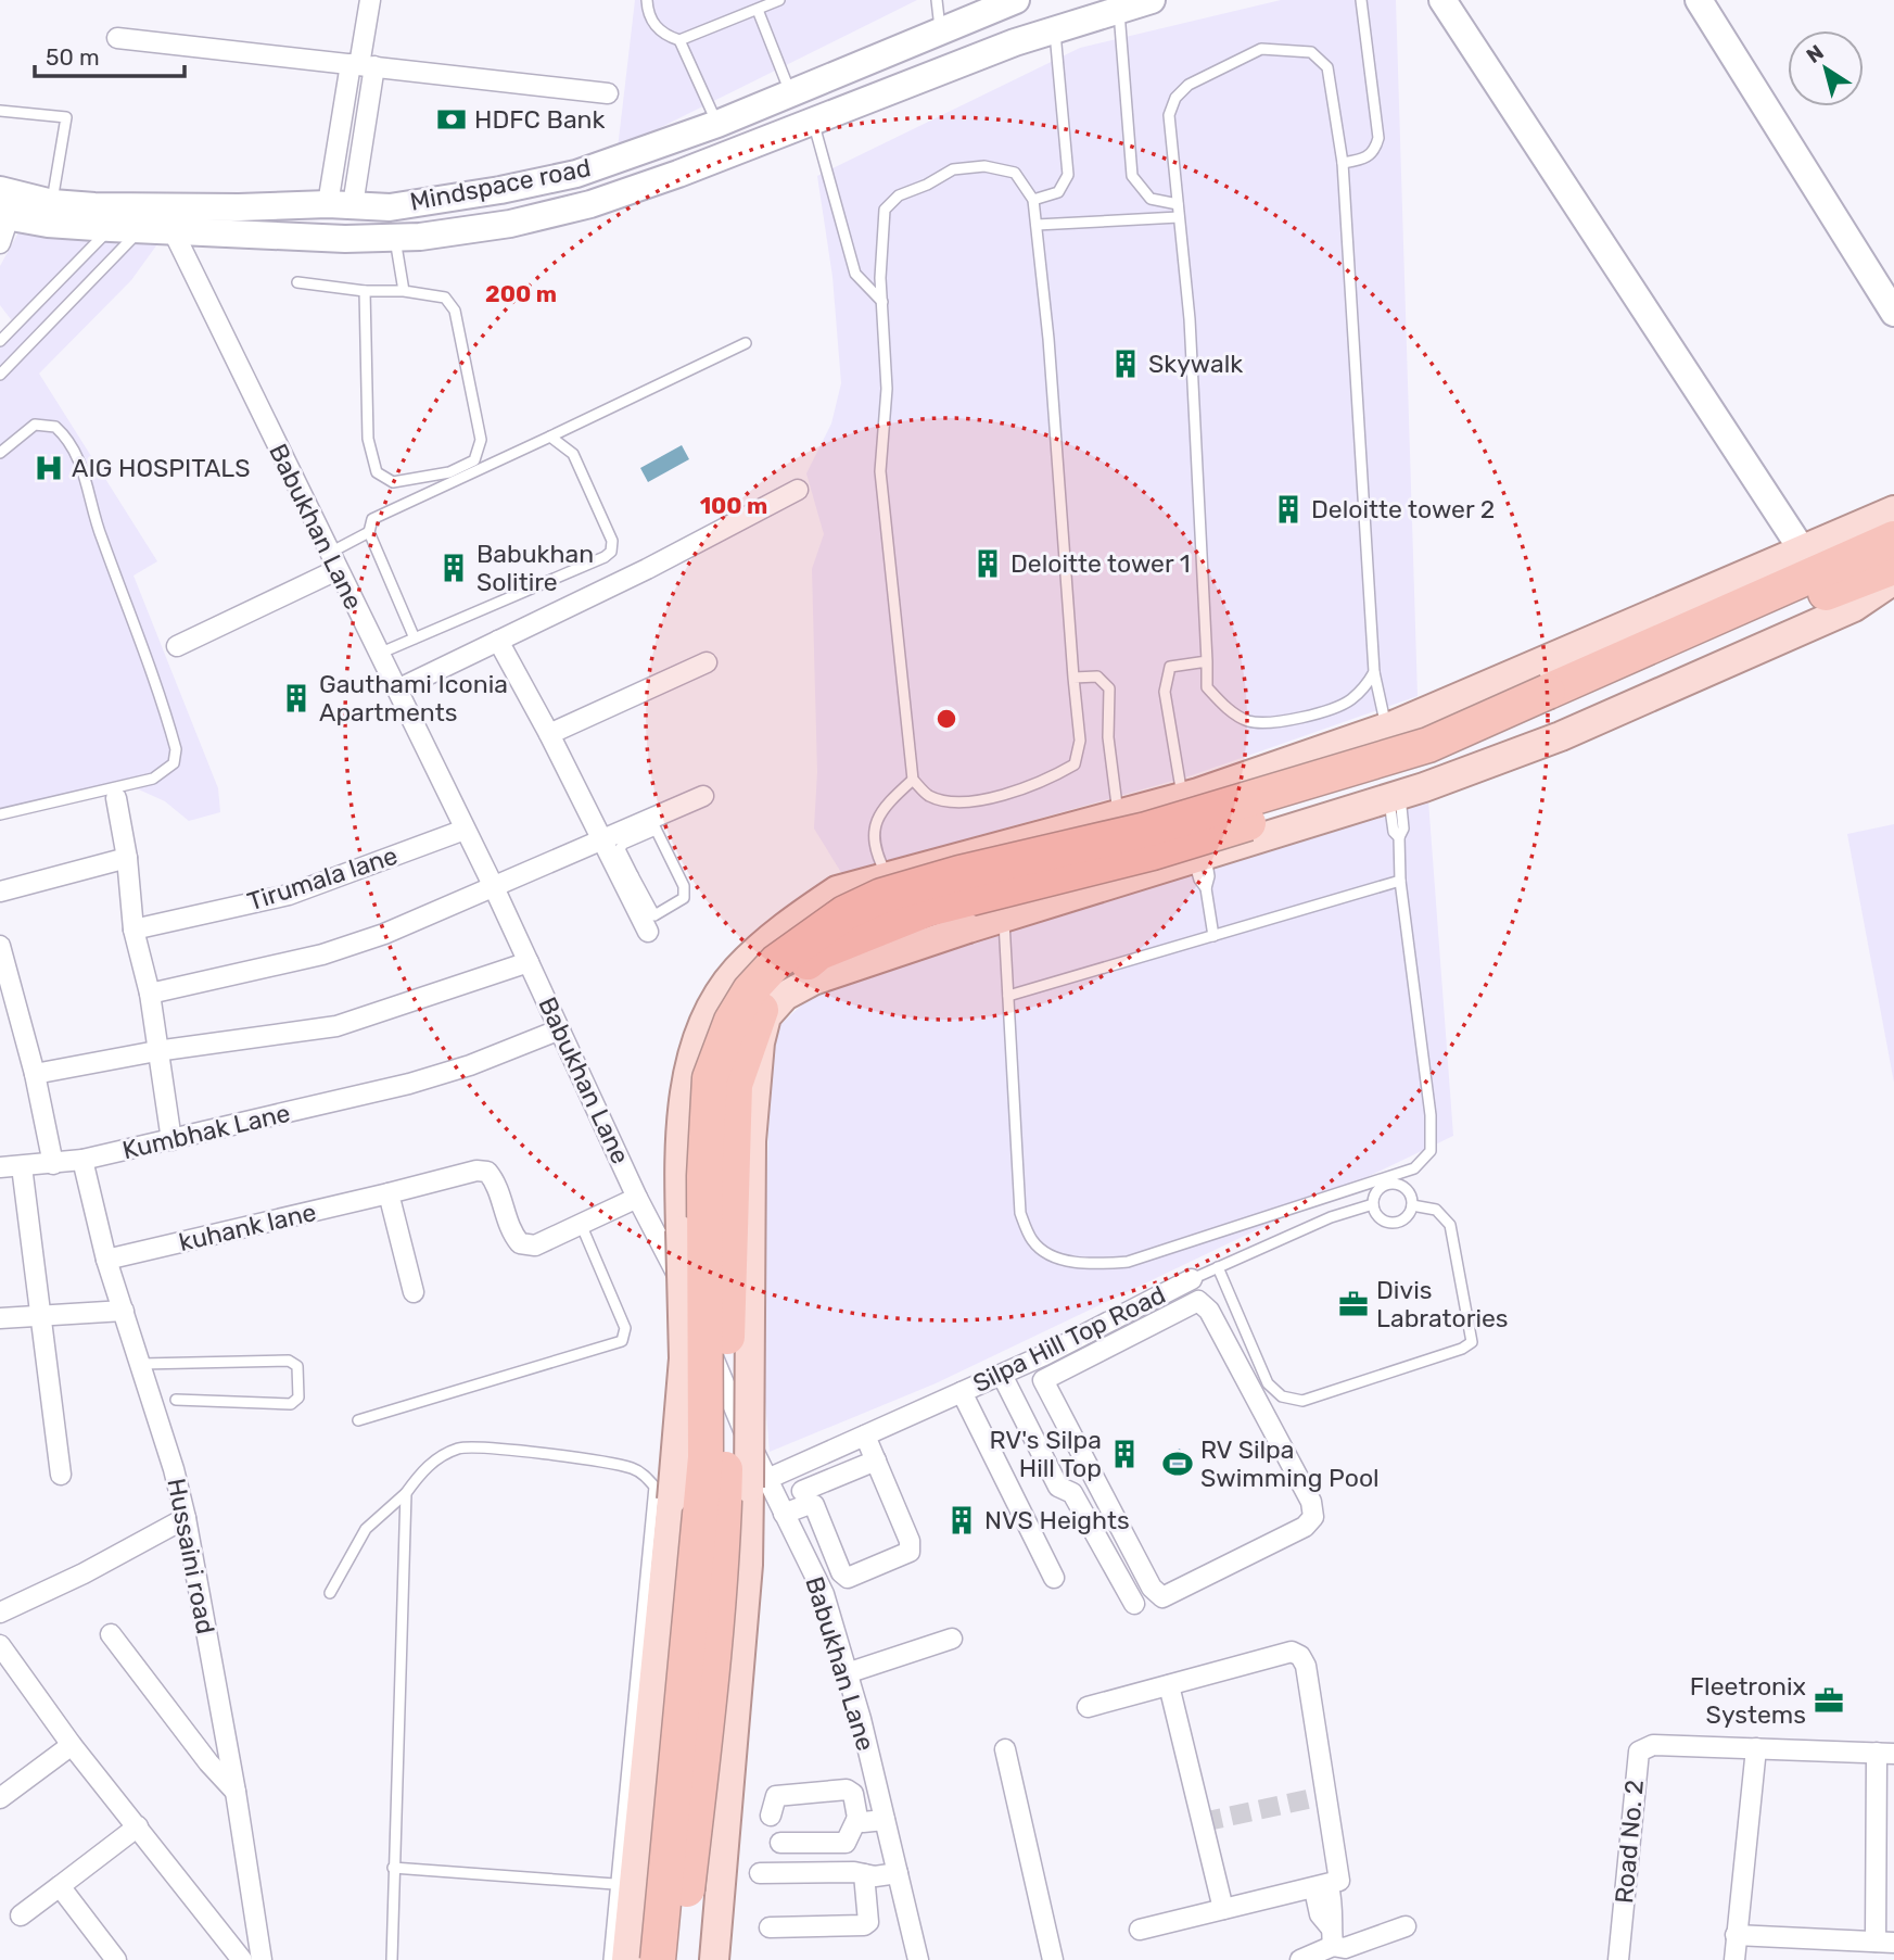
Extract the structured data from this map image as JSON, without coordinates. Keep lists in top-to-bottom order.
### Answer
{
  "streets": {
    "main road": ["Mindspace road"],
    "street": [
      "Babukhan Lane",
      "Tirumala lane",
      "Kumbhak Lane",
      "kuhank lane",
      "Silpa Hill Top Road",
      "Hussaini road",
      "Road No. 2"
    ]
  },
  "crossings": [
    ["Mindspace road", "Babukhan Lane"],
    ["Babukhan Lane", "Tirumala lane"],
    ["Babukhan Lane", "Kumbhak Lane"],
    ["Babukhan Lane", "Silpa Hill Top Road"],
    ["Kumbhak Lane", "Hussaini road"],
    ["kuhank lane", "Hussaini road"]
  ],
  "places": {
    "bank": ["HDFC Bank"],
    "building": [
      "Skywalk",
      "Deloitte tower 2",
      "Deloitte tower 1",
      "Babukhan Solitire",
      "Gauthami Iconia Apartments",
      "RV's Silpa Hill Top",
      "NVS Heights"
    ],
    "hospital": ["AIG HOSPITALS"],
    "office": ["Divis Labratories", "Fleetronix Systems"],
    "sports": ["RV Silpa Swimming Pool"]
  },
  "scale_bar": "50 m",
  "north": "top left",
  "rings": ["200 m", "100 m"]
}
